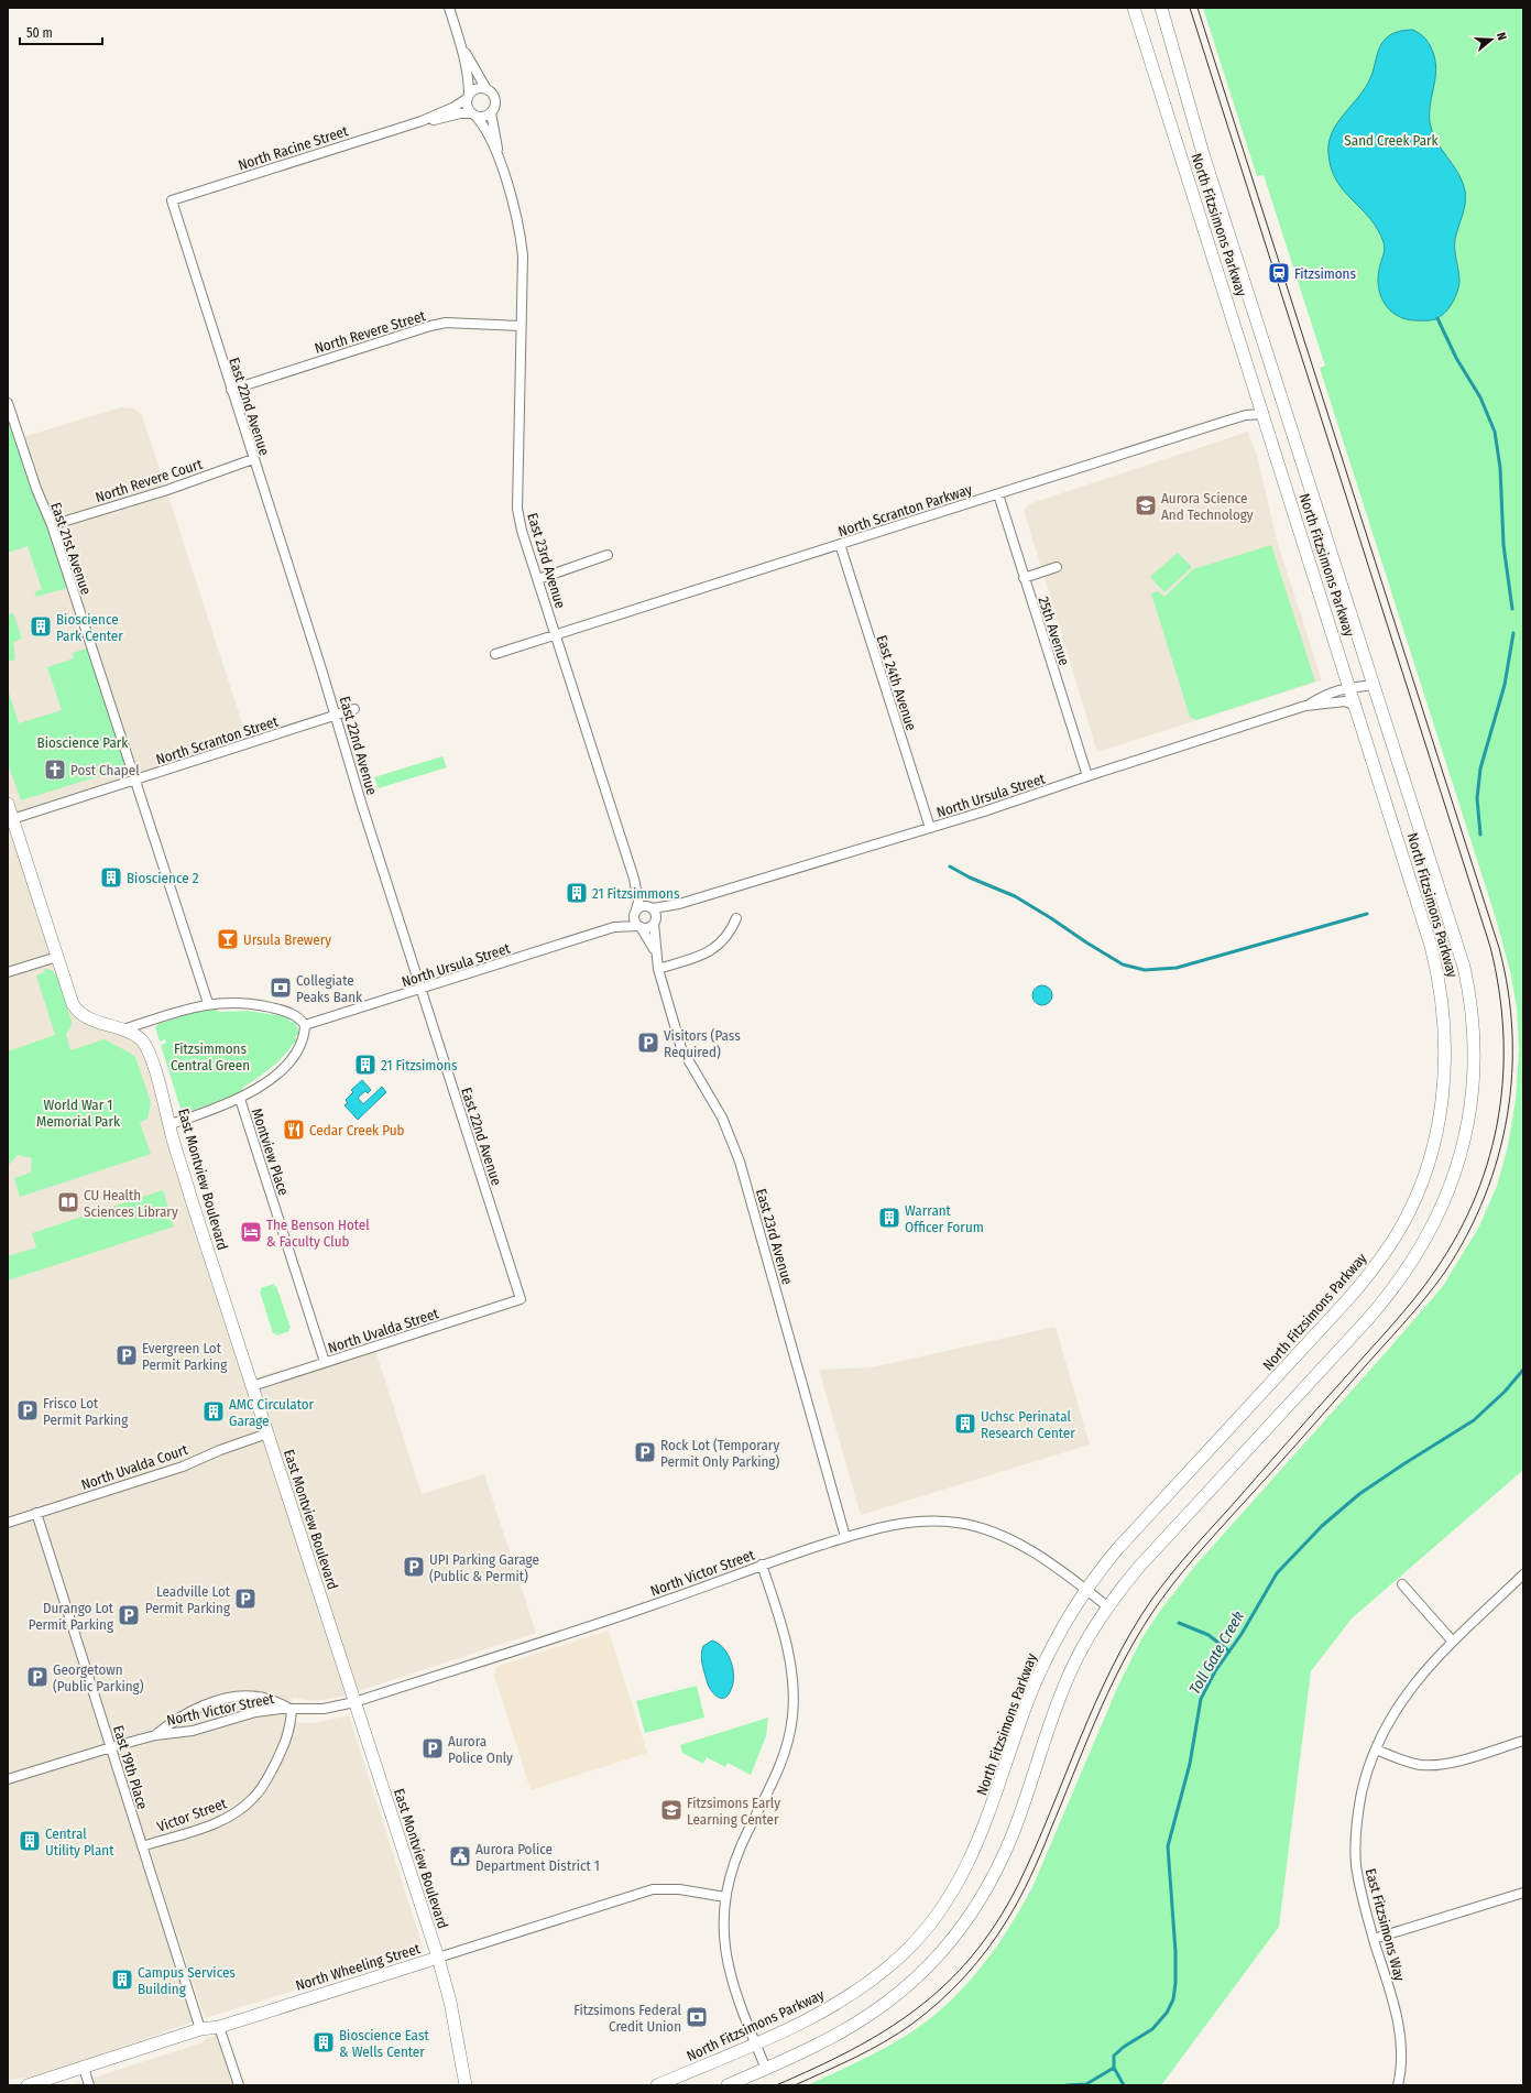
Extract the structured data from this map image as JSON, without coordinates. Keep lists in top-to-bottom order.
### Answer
{
  "streets": {
    "main road": ["North Fitzsimons Parkway", "East Montview Boulevard", "North Wheeling Street"],
    "street": [
      "North Racine Street",
      "North Revere Street",
      "East 22nd Avenue",
      "North Revere Court",
      "North Scranton Parkway",
      "East 21st Avenue",
      "East 23rd Avenue",
      "25th Avenue",
      "East 24th Avenue",
      "North Scranton Street",
      "North Ursula Street",
      "Montview Place",
      "North Uvalda Street",
      "North Uvalda Court",
      "North Victor Street",
      "East 19th Place",
      "Victor Street",
      "East Fitzsimons Way"
    ]
  },
  "crossings": [
    ["North Racine Street", "East 22nd Avenue"],
    ["North Racine Street", "East 23rd Avenue"],
    ["North Fitzsimons Parkway", "North Scranton Parkway"],
    ["North Fitzsimons Parkway", "North Ursula Street"],
    ["North Fitzsimons Parkway", "North Victor Street"],
    ["North Revere Street", "East 22nd Avenue"],
    ["North Revere Street", "East 23rd Avenue"],
    ["East 22nd Avenue", "North Revere Court"],
    ["East 22nd Avenue", "North Scranton Street"],
    ["East 22nd Avenue", "North Ursula Street"],
    ["East 22nd Avenue", "North Uvalda Street"],
    ["North Revere Court", "East 21st Avenue"],
    ["North Scranton Parkway", "East 23rd Avenue"],
    ["North Scranton Parkway", "25th Avenue"],
    ["North Scranton Parkway", "East 24th Avenue"],
    ["East 21st Avenue", "North Scranton Street"],
    ["East 23rd Avenue", "North Ursula Street"],
    ["East 23rd Avenue", "North Victor Street"],
    ["25th Avenue", "North Ursula Street"],
    ["East 24th Avenue", "North Ursula Street"],
    ["North Scranton Street", "East Montview Boulevard"],
    ["Montview Place", "North Uvalda Street"],
    ["East Montview Boulevard", "North Uvalda Street"],
    ["East Montview Boulevard", "North Uvalda Court"],
    ["East Montview Boulevard", "North Victor Street"],
    ["East Montview Boulevard", "North Wheeling Street"],
    ["North Uvalda Court", "East 19th Place"],
    ["North Victor Street", "East 19th Place"],
    ["North Victor Street", "Victor Street"],
    ["East 19th Place", "Victor Street"],
    ["East 19th Place", "North Wheeling Street"]
  ],
  "water": ["Toll Gate Creek"],
  "parks": [
    "Sand Creek Park",
    "Bioscience Park",
    "Fitzsimmons Central Green",
    "World War 1 Memorial Park"
  ],
  "places": {
    "station": ["Fitzsimons"],
    "school or university": ["Aurora Science And Technology", "Fitzsimons Early Learning Center"],
    "building": [
      "Bioscience Park Center",
      "Bioscience 2",
      "21 Fitzsimmons",
      "21 Fitzsimons",
      "Warrant Officer Forum",
      "AMC Circulator Garage",
      "Uchsc Perinatal Research Center",
      "Central Utility Plant",
      "Campus Services Building",
      "Bioscience East & Wells Center"
    ],
    "church": ["Post Chapel"],
    "bar": ["Ursula Brewery"],
    "bank": ["Collegiate Peaks Bank", "Fitzsimons Federal Credit Union"],
    "parking": [
      "Visitors (Pass Required)",
      "Evergreen Lot Permit Parking",
      "Frisco Lot Permit Parking",
      "Rock Lot (Temporary Permit Only Parking)",
      "UPI Parking Garage (Public & Permit)",
      "Leadville Lot Permit Parking",
      "Durango Lot Permit Parking",
      "Georgetown (Public Parking)",
      "Aurora Police Only"
    ],
    "restaurant": ["Cedar Creek Pub"],
    "library": ["CU Health Sciences Library"],
    "hotel": ["The Benson Hotel & Faculty Club"],
    "public building": ["Aurora Police Department District 1"]
  },
  "scale_bar": "50 m",
  "north": "right"
}
